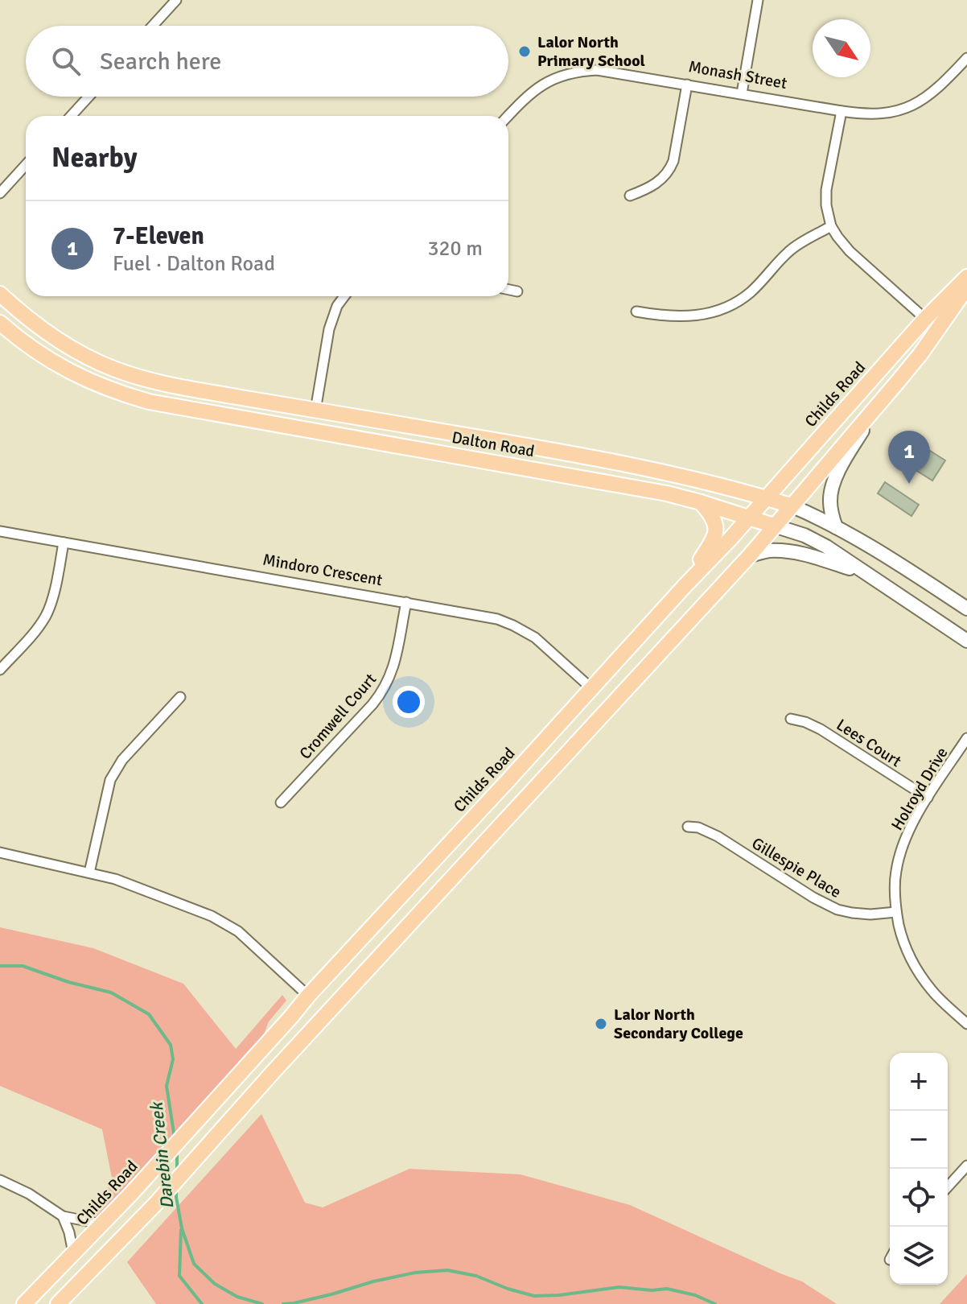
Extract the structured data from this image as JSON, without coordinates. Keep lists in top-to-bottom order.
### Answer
{
  "streets": {
    "main road": ["Childs Road", "Dalton Road", "Mindoro Crescent"],
    "street": [
      "Monash Street",
      "Cromwell Court",
      "Lees Court",
      "Holroyd Drive",
      "Gillespie Place"
    ]
  },
  "crossings": [
    ["Childs Road", "Dalton Road"],
    ["Childs Road", "Mindoro Crescent"],
    ["Mindoro Crescent", "Cromwell Court"],
    ["Lees Court", "Holroyd Drive"],
    ["Holroyd Drive", "Gillespie Place"]
  ],
  "water": ["Darebin Creek"],
  "places": ["Lalor North Primary School", "Lalor North Secondary College"],
  "north": "bottom right",
  "page": {
    "search": "Search here",
    "heading": "Nearby",
    "list": [
      {
        "mark": "1",
        "name": "7-Eleven",
        "note": "Fuel · Dalton Road",
        "value": "320 m"
      }
    ],
    "pins": "1",
    "map_buttons": ["+", "−"]
  }
}
